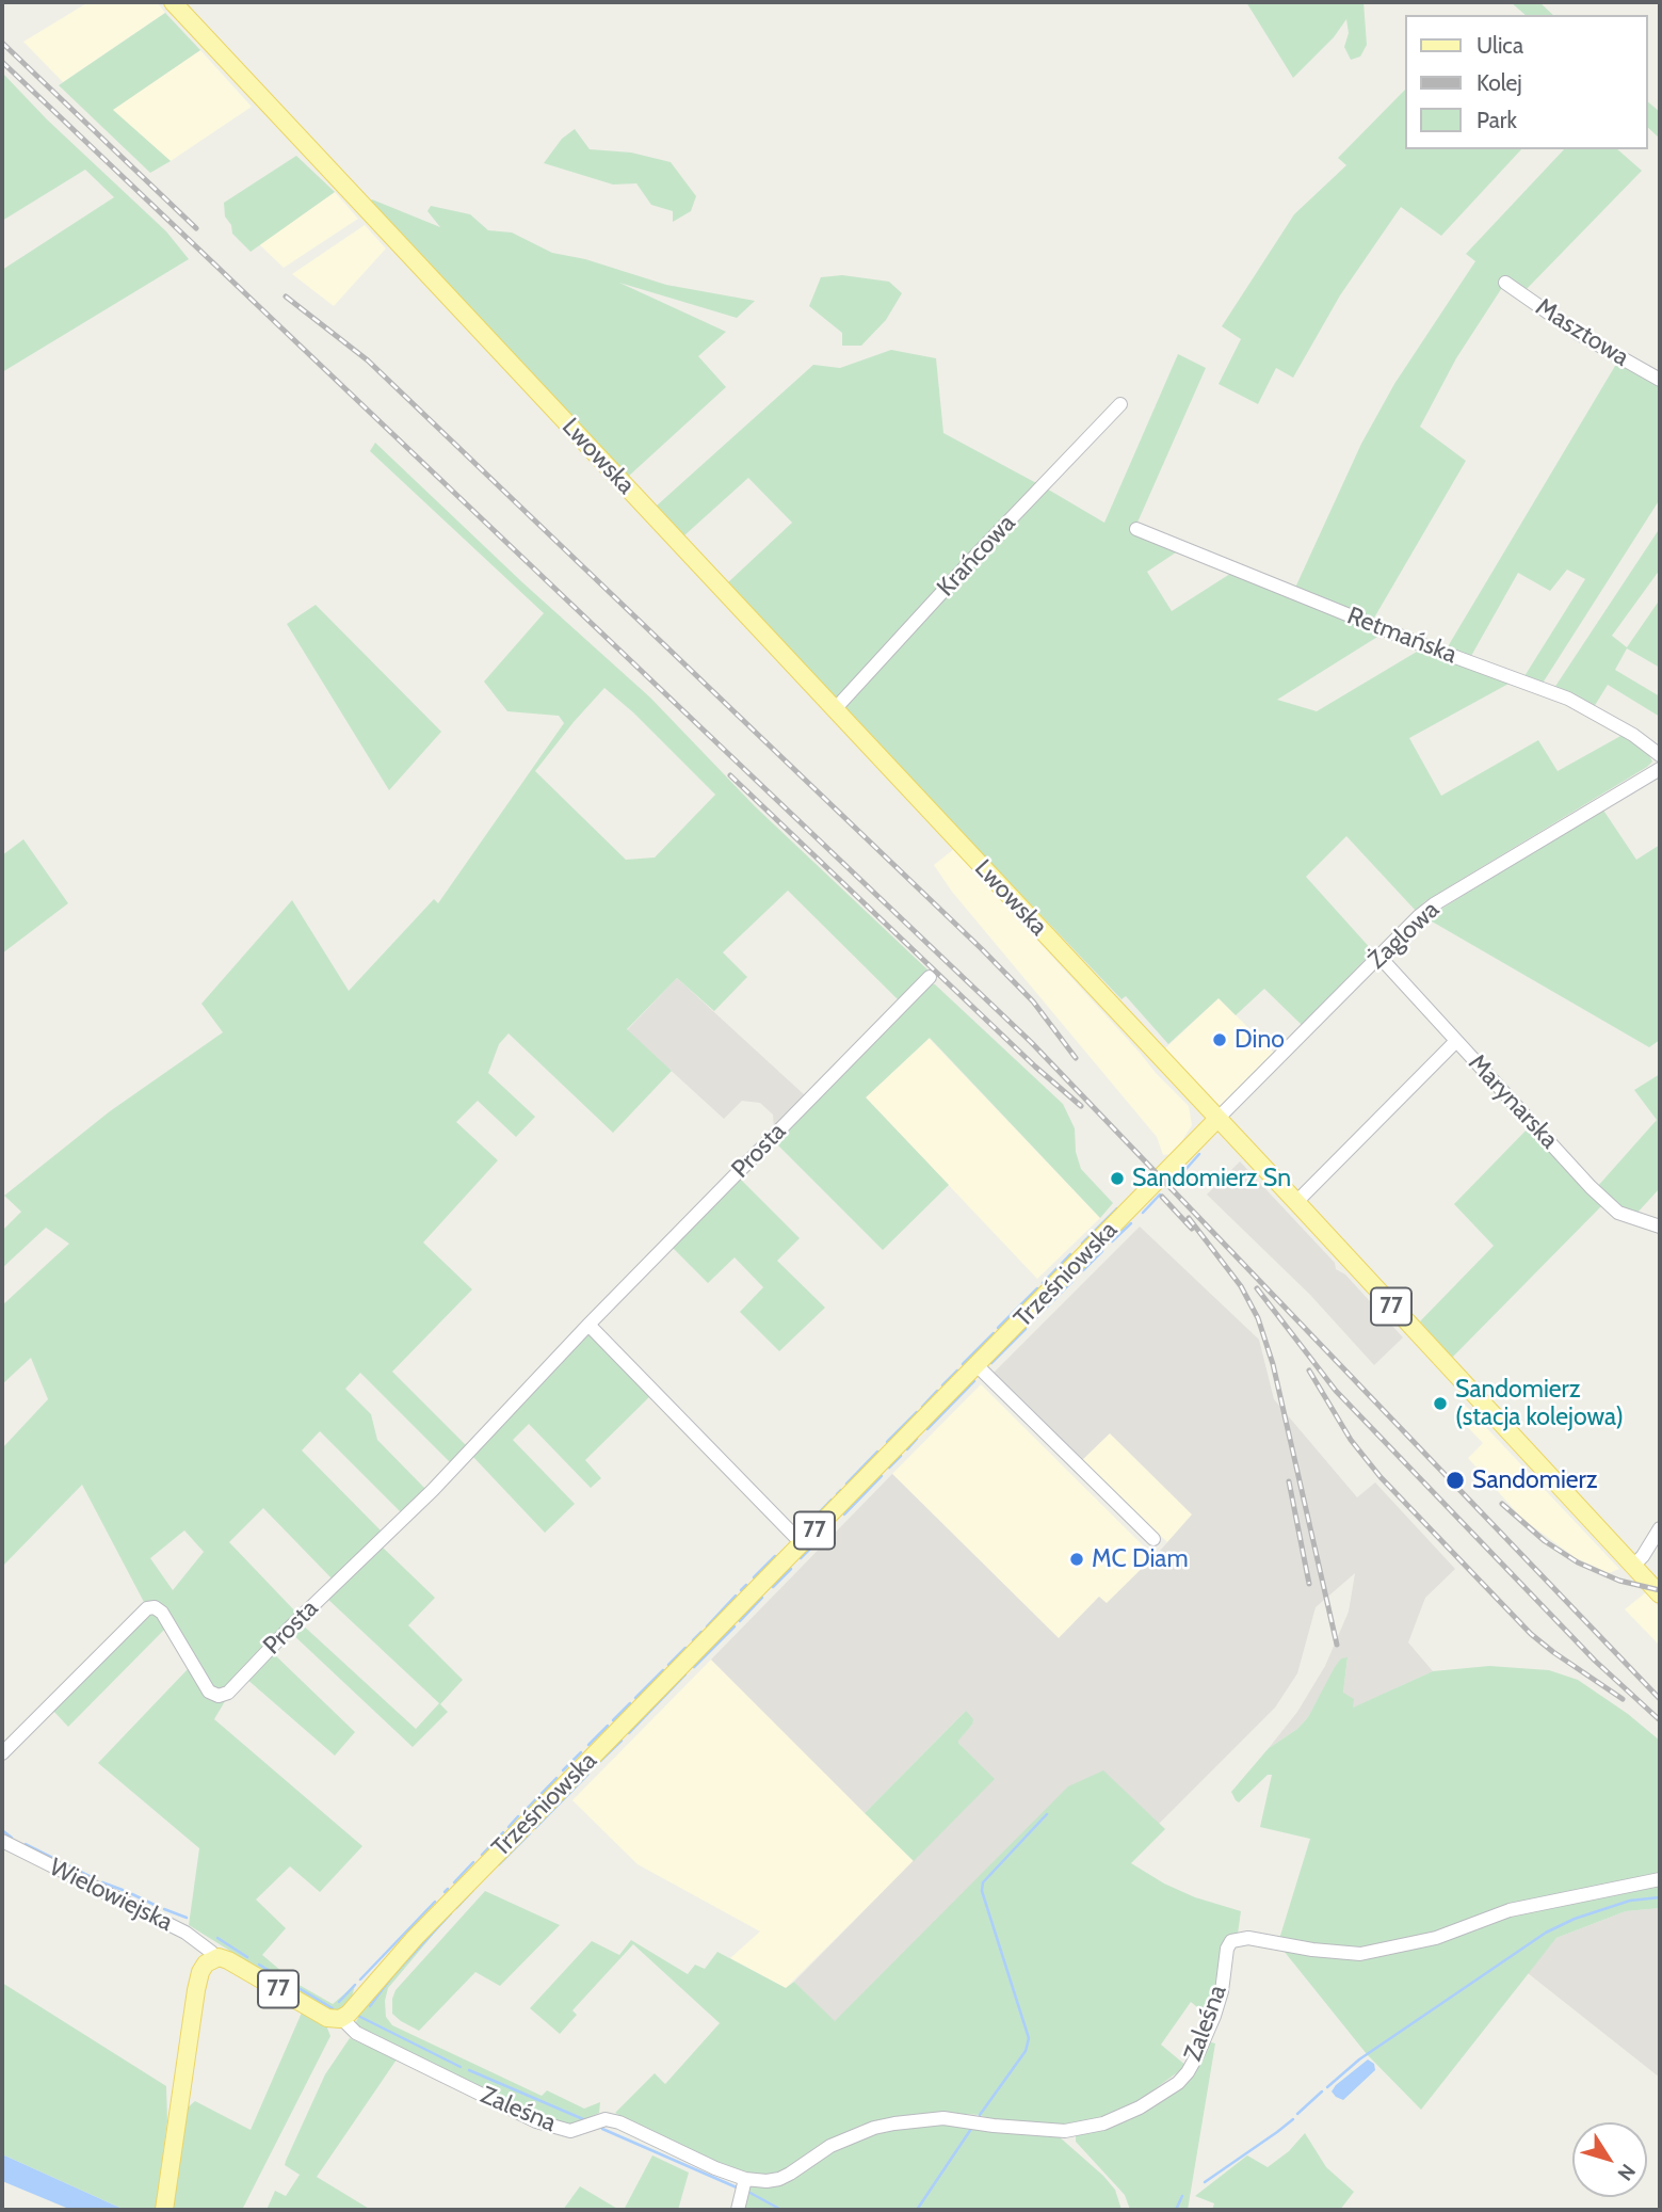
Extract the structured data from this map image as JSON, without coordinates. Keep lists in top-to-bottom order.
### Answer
{
  "streets": {
    "main road": ["Lwowska", "Trześniowska", "77"],
    "street": [
      "Masztowa",
      "Krańcowa",
      "Retmańska",
      "Żaglowa",
      "Marynarska",
      "Prosta",
      "Wielowiejska",
      "Zaleśna"
    ]
  },
  "crossings": [
    ["Lwowska", "Krańcowa"],
    ["Lwowska", "Żaglowa"],
    ["Lwowska", "Trześniowska"],
    ["Żaglowa", "Marynarska"],
    ["Żaglowa", "Trześniowska"],
    ["Trześniowska", "77"],
    ["Trześniowska", "Zaleśna"],
    ["77", "Wielowiejska"],
    ["77", "Zaleśna"]
  ],
  "places": [
    "Dino",
    "Sandomierz Sn",
    "Sandomierz (stacja kolejowa)",
    "Sandomierz",
    "MC Diam"
  ],
  "legend": ["Ulica", "Kolej", "Park"],
  "north": "bottom right"
}
